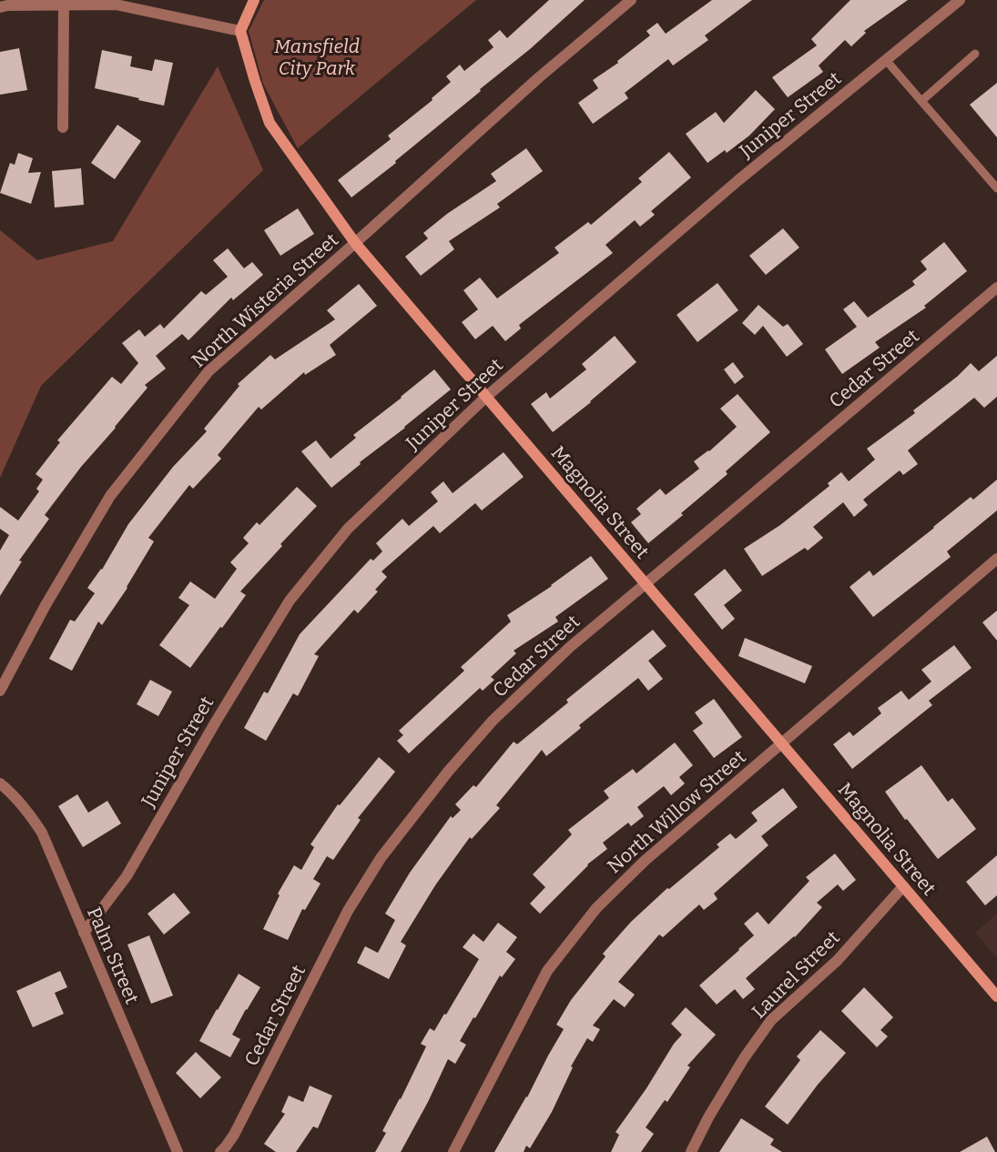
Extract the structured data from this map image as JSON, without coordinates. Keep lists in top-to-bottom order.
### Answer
{
  "streets": {
    "street": [
      "Juniper Street",
      "North Wisteria Street",
      "Cedar Street",
      "Magnolia Street",
      "North Willow Street",
      "Palm Street",
      "Laurel Street"
    ]
  },
  "crossings": [
    ["Juniper Street", "Magnolia Street"],
    ["Juniper Street", "Palm Street"],
    ["North Wisteria Street", "Magnolia Street"],
    ["Cedar Street", "Magnolia Street"],
    ["Magnolia Street", "North Willow Street"],
    ["Magnolia Street", "Laurel Street"]
  ],
  "parks": ["Mansfield City Park"]
}
